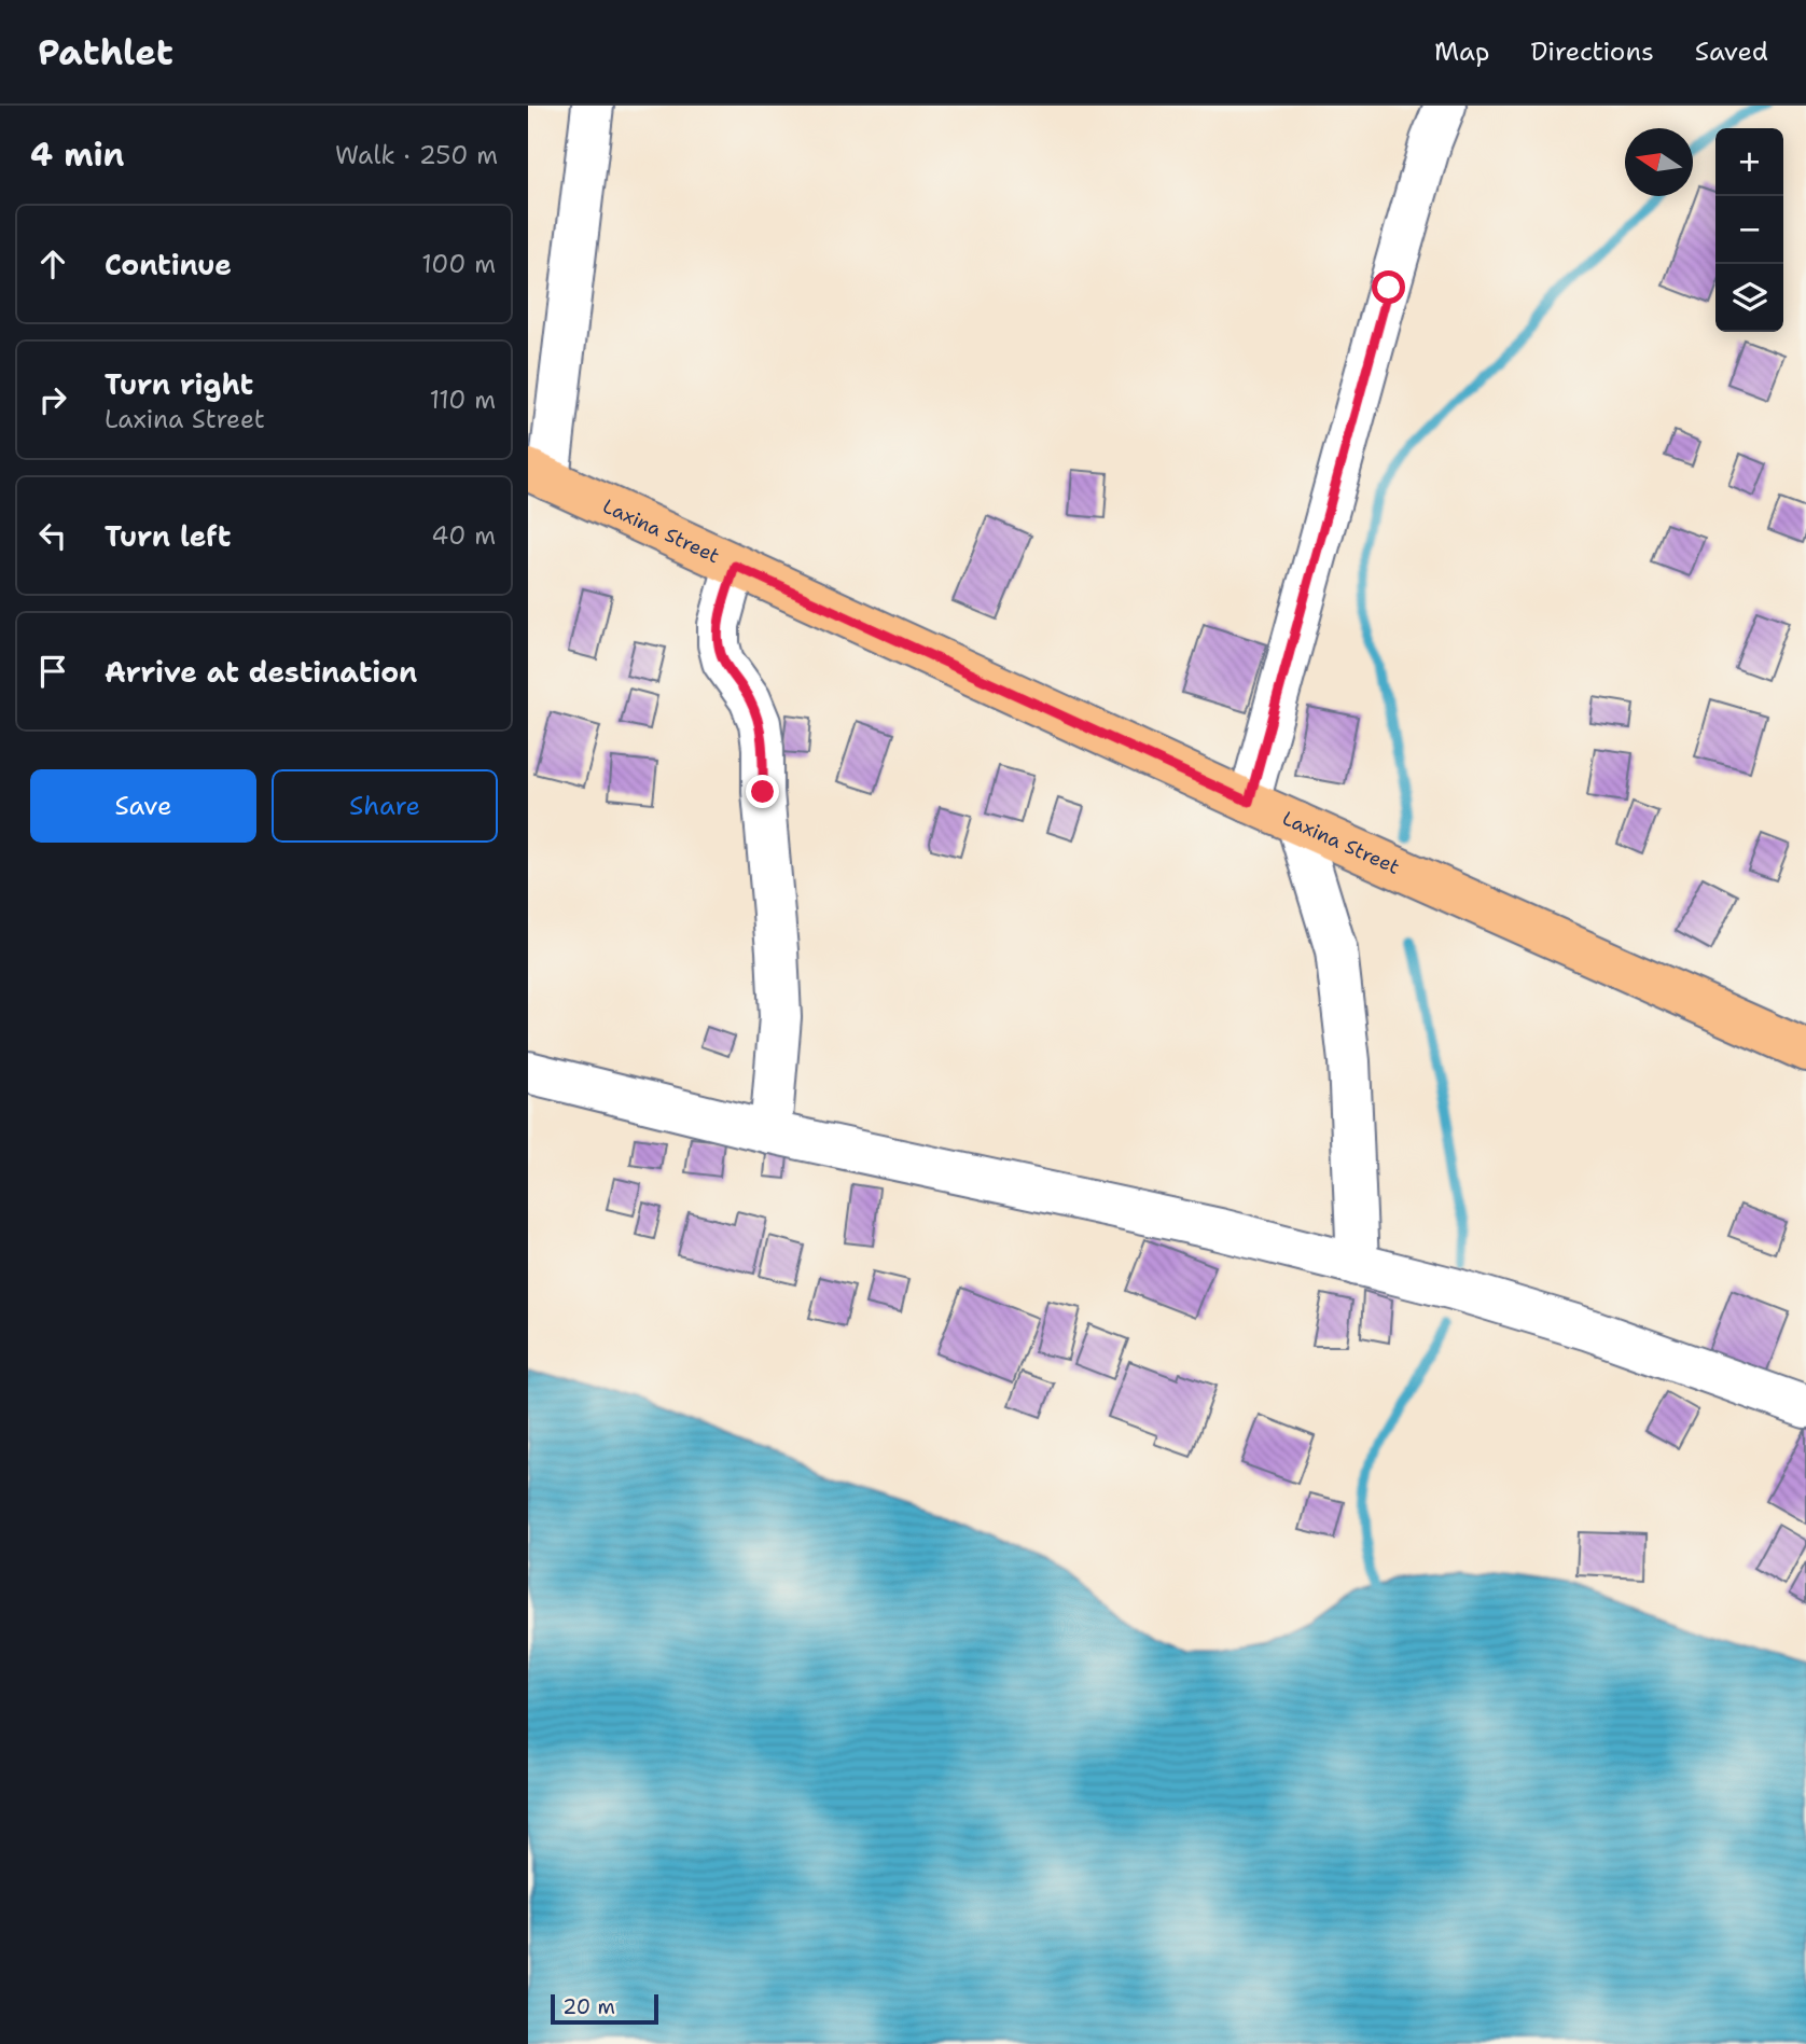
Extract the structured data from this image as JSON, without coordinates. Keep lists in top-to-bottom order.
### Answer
{
  "streets": {
    "main road": ["Laxina Street"]
  },
  "scale_bar": "20 m",
  "north": "left",
  "page": {
    "header": "Pathlet",
    "nav": ["Map", "Directions", "Saved"],
    "heading": ["4 min", "Walk · 250 m"],
    "map_buttons": ["+", "−"],
    "list": [
      ["Continue", "100 m"],
      ["Turn right", "Laxina Street", "110 m"],
      ["Turn left", "40 m"],
      "Arrive at destination"
    ],
    "buttons": ["Save", "Share"],
    "scale": "20 m"
  }
}
